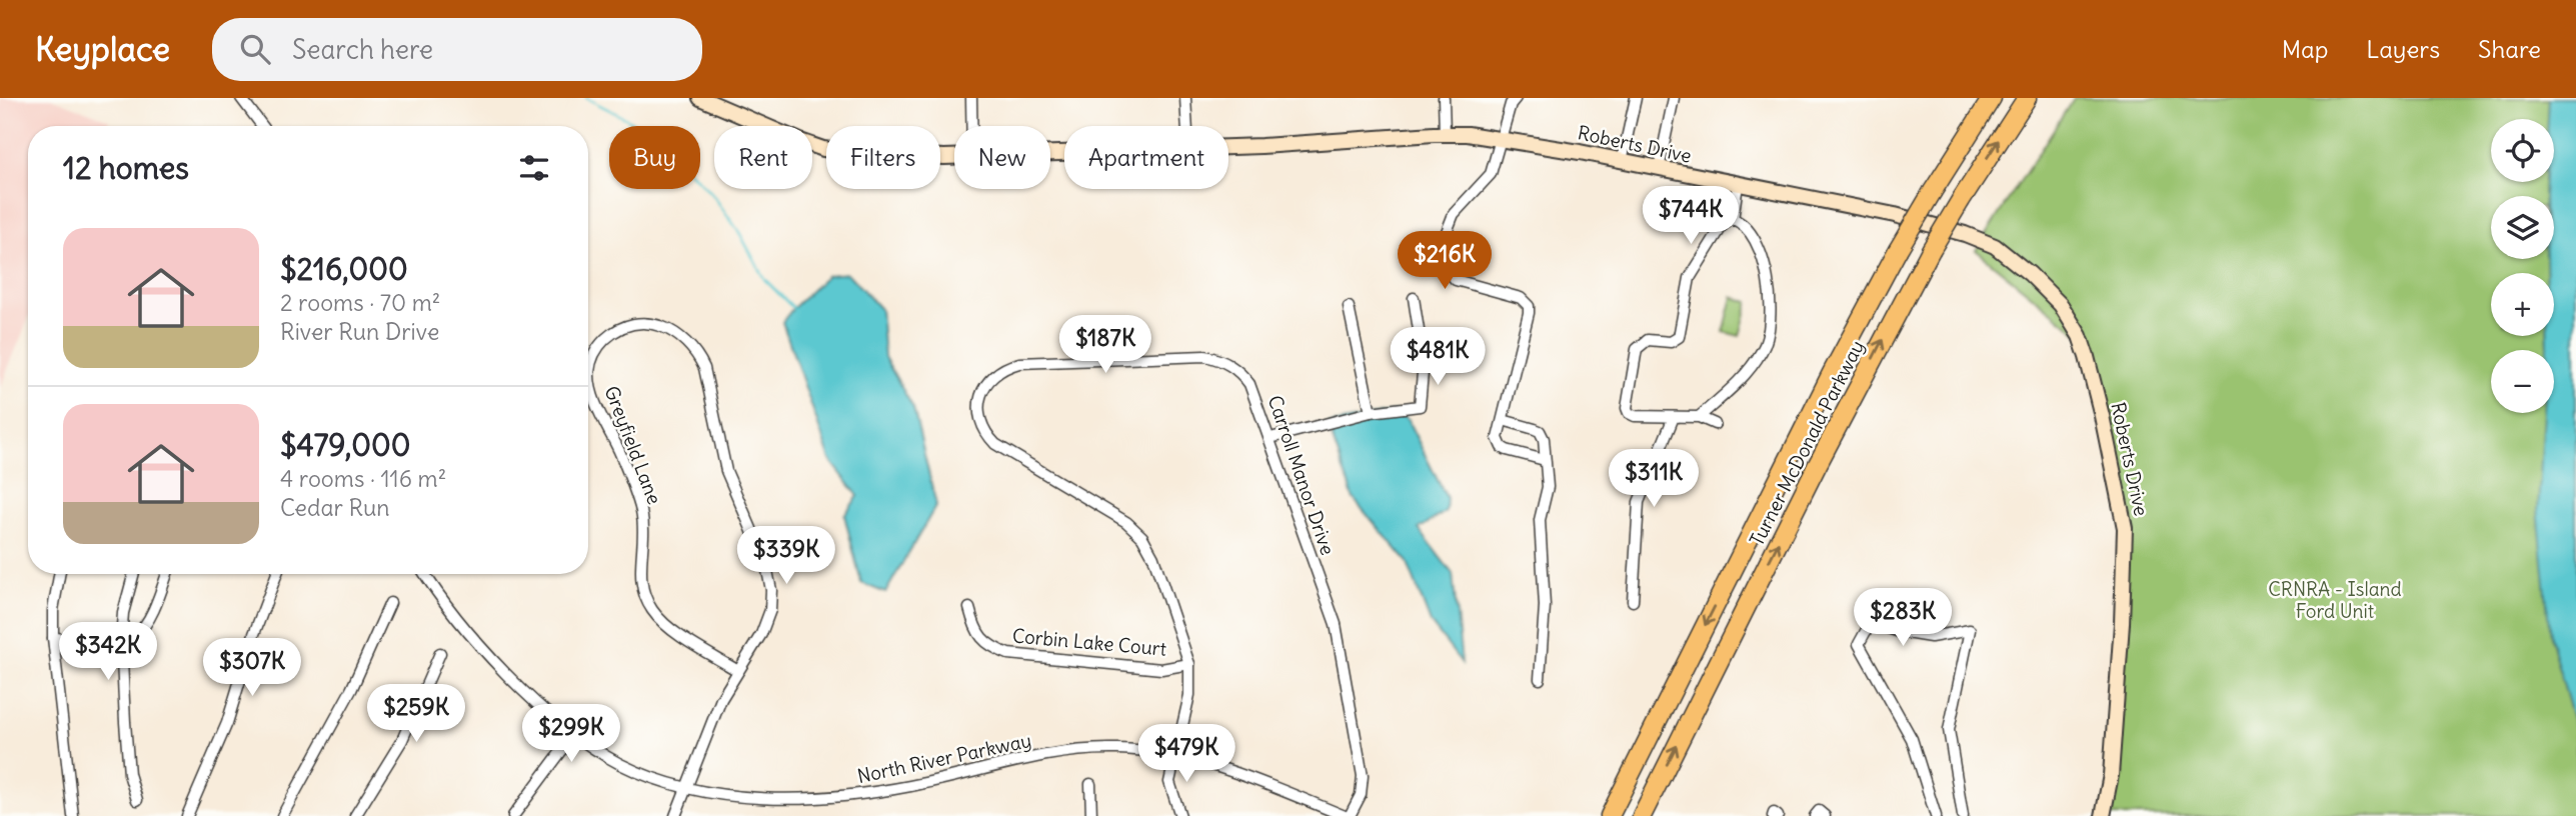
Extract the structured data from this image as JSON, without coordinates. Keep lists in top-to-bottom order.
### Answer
{
  "streets": {
    "highway": ["Turner McDonald Parkway"],
    "street": [
      "Roberts Drive",
      "Greyfield Lane",
      "Carroll Manor Drive",
      "Corbin Lake Court",
      "North River Parkway"
    ]
  },
  "crossings": [
    ["Greyfield Lane", "North River Parkway"],
    ["Carroll Manor Drive", "Corbin Lake Court"],
    ["Carroll Manor Drive", "North River Parkway"]
  ],
  "parks": ["CRNRA - Island Ford Unit"],
  "page": {
    "header": "Keyplace",
    "search": "Search here",
    "nav": ["Map", "Layers", "Share"],
    "map_buttons": ["+", "−"],
    "chip": [
      "Buy",
      "Rent",
      "Filters",
      "New",
      "Apartment"
    ],
    "heading": "12 homes",
    "price": [
      "$744K",
      "$216K",
      "$187K",
      "$481K",
      "$311K",
      "$339K",
      "$283K",
      "$342K",
      "$307K",
      "$259K",
      "$299K",
      "$479K"
    ],
    "list": [
      {
        "name": "$216,000",
        "note": "2 rooms · 70 m² · River Run Drive"
      },
      {
        "name": "$479,000",
        "note": "4 rooms · 116 m² · Cedar Run"
      }
    ]
  }
}
